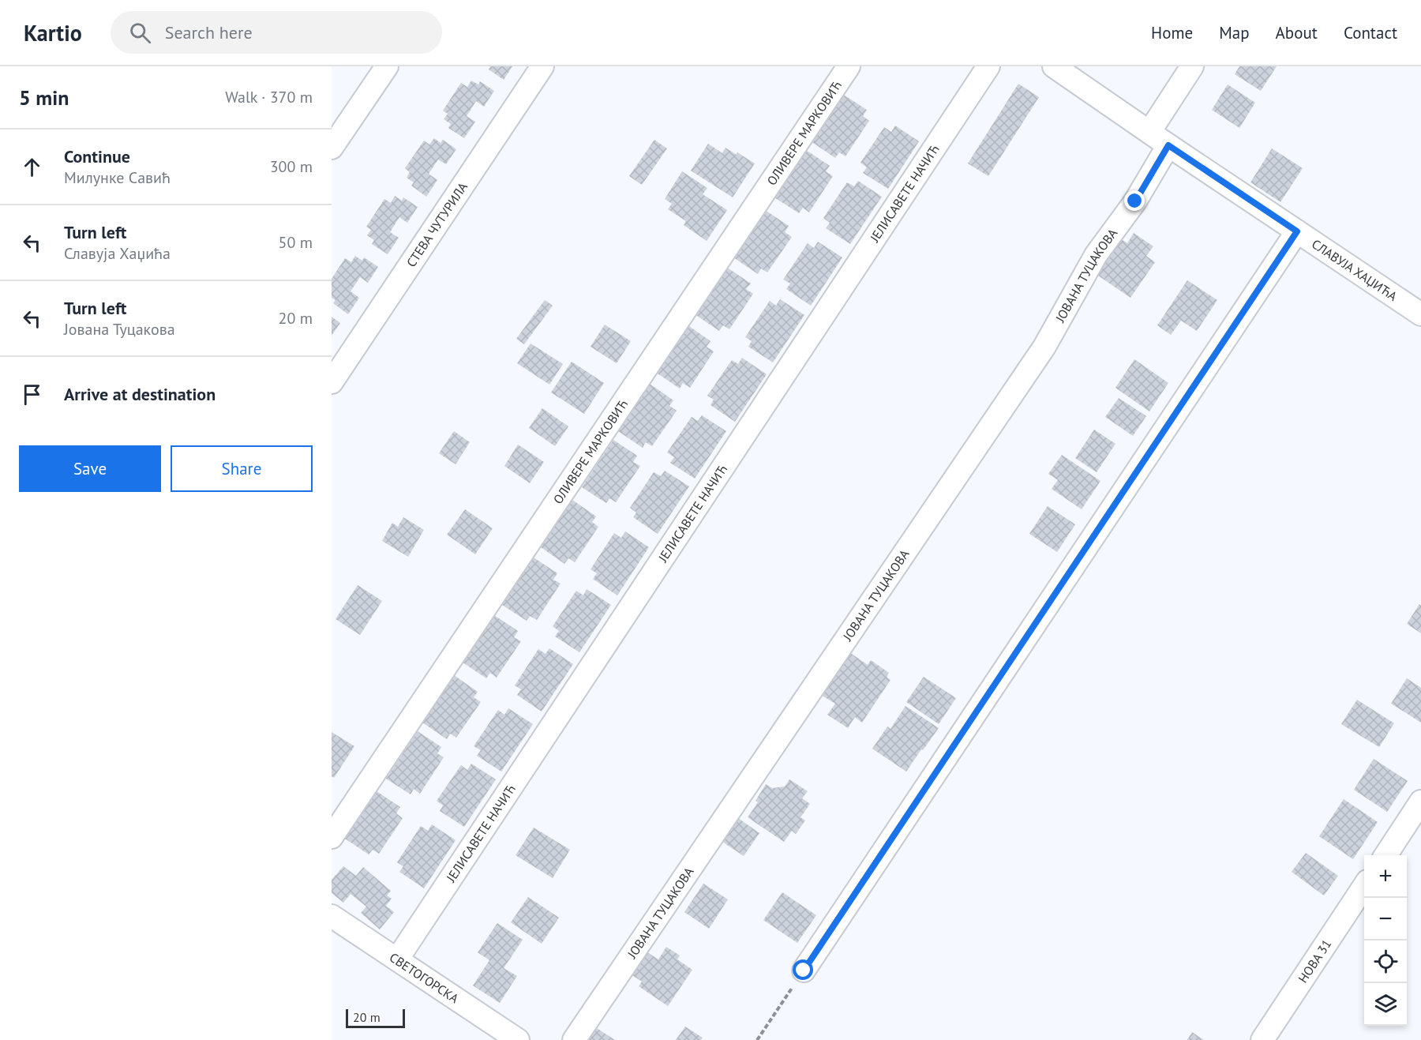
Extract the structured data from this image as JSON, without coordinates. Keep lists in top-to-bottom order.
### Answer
{
  "streets": {
    "street": [
      "ОЛИВЕРЕ МАРКОВИЋ",
      "ЈЕЛИСАВЕТЕ НАЧИЋ",
      "СТЕВА ЧУТУРИЛА",
      "СЛАВУЈА ХАЏИЋА",
      "ЈОВАНА ТУЦАКОВА",
      "НОВА 31",
      "СВЕТОГОРСКА"
    ]
  },
  "crossings": [
    ["ЈЕЛИСАВЕТЕ НАЧИЋ", "СВЕТОГОРСКА"],
    ["СЛАВУЈА ХАЏИЋА", "ЈОВАНА ТУЦАКОВА"]
  ],
  "scale_bar": "20 m",
  "page": {
    "header": "Kartio",
    "search": "Search here",
    "nav": [
      "Home",
      "Map",
      "About",
      "Contact"
    ],
    "heading": ["5 min", "Walk · 370 m"],
    "list": [
      ["Continue", "Милунке Савић", "300 m"],
      ["Turn left", "Славуја Хаџића", "50 m"],
      ["Turn left", "Јована Туцакова", "20 m"],
      "Arrive at destination"
    ],
    "buttons": ["Save", "Share"],
    "map_buttons": ["+", "−"],
    "scale": "20 m"
  }
}
